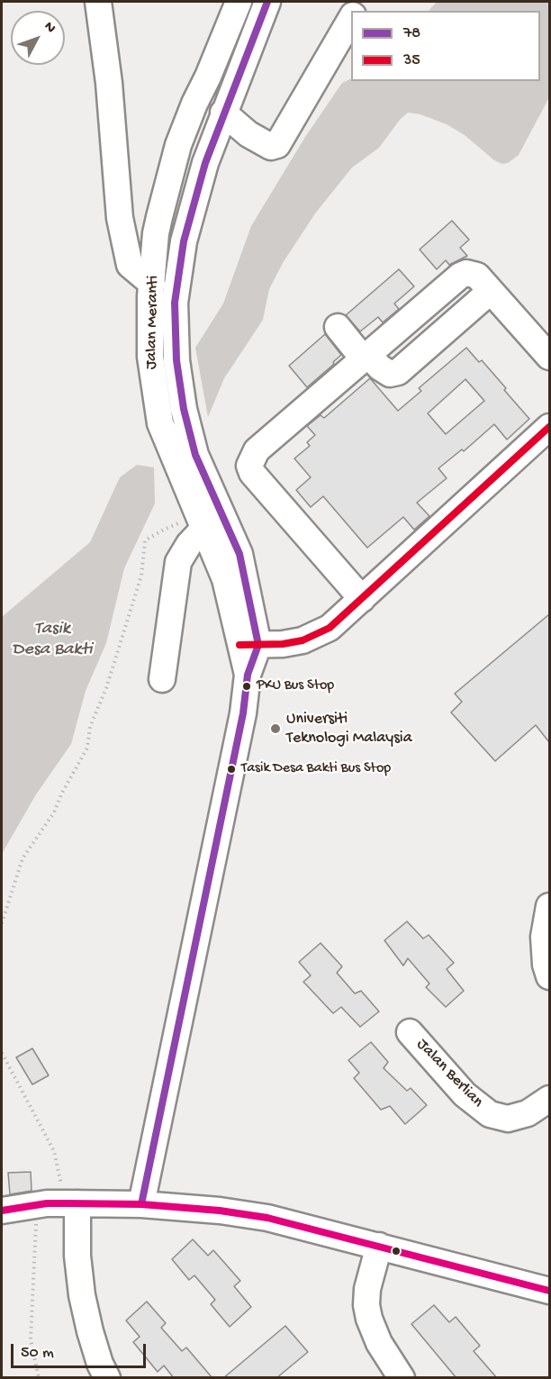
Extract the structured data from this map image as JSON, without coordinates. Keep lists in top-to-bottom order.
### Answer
{
  "streets": {
    "street": ["Jalan Meranti", "Jalan Berlian"]
  },
  "water": ["Tasik Desa Bakti"],
  "places": ["PKU Bus Stop", "Universiti Teknologi Malaysia", "Tasik Desa Bakti Bus Stop"],
  "lines": ["transit line 78", "transit line 35"],
  "legend": ["78", "35"],
  "scale_bar": "50 m",
  "north": "top right"
}
